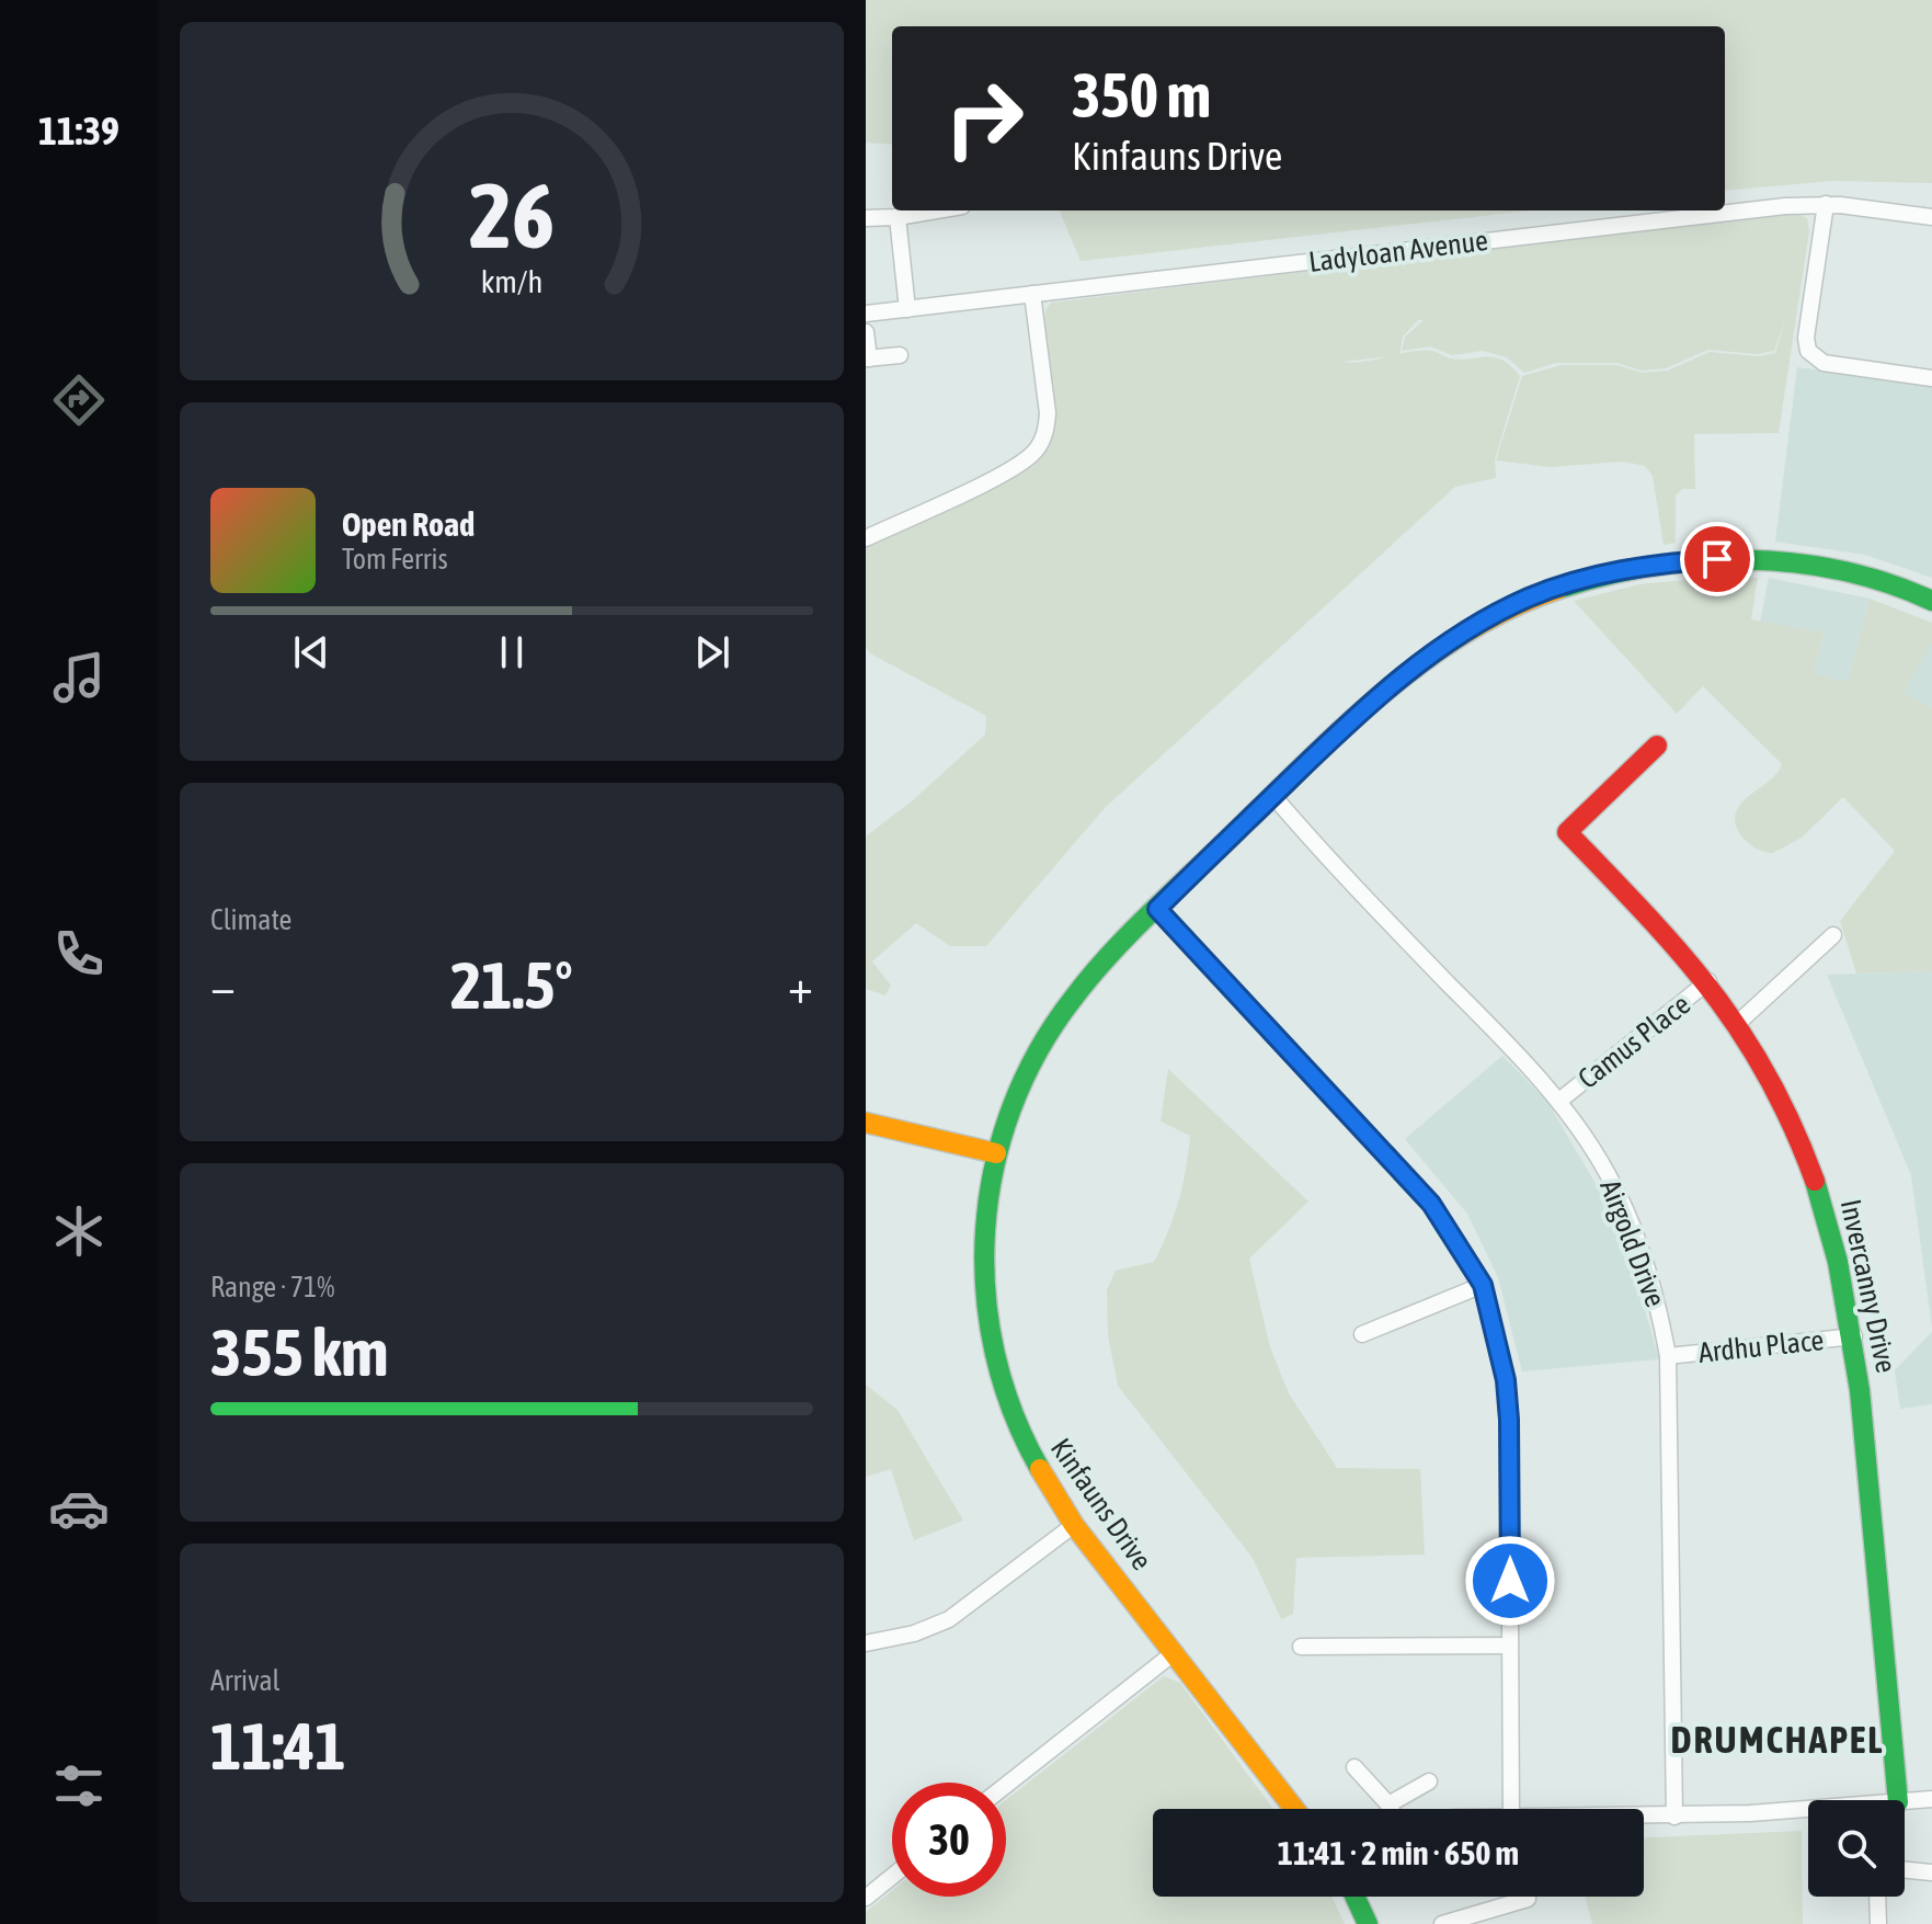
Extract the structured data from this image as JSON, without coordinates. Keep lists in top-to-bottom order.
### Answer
{
  "streets": {
    "street": [
      "Ladyloan Avenue",
      "Camus Place",
      "Airgold Drive",
      "Invercanny Drive",
      "Ardhu Place",
      "Kinfauns Drive"
    ]
  },
  "crossings": [
    ["Camus Place", "Airgold Drive"],
    ["Camus Place", "Invercanny Drive"],
    ["Airgold Drive", "Ardhu Place"],
    ["Airgold Drive", "Kinfauns Drive"],
    ["Invercanny Drive", "Ardhu Place"]
  ],
  "districts": ["DRUMCHAPEL"],
  "page": {
    "tabs": "11:39",
    "turn": ["350 m", "Kinfauns Drive"],
    "song": ["Open Road", "Tom Ferris"],
    "tile": [
      "Climate",
      ["Range · 71%", "355 km"],
      ["Arrival", "11:41"]
    ],
    "heat": ["−", "21.5°", "+"],
    "limit": "30",
    "trip": "11:41 · 2 min · 650 m",
    "gauge": ["26", "km/h"]
  }
}
